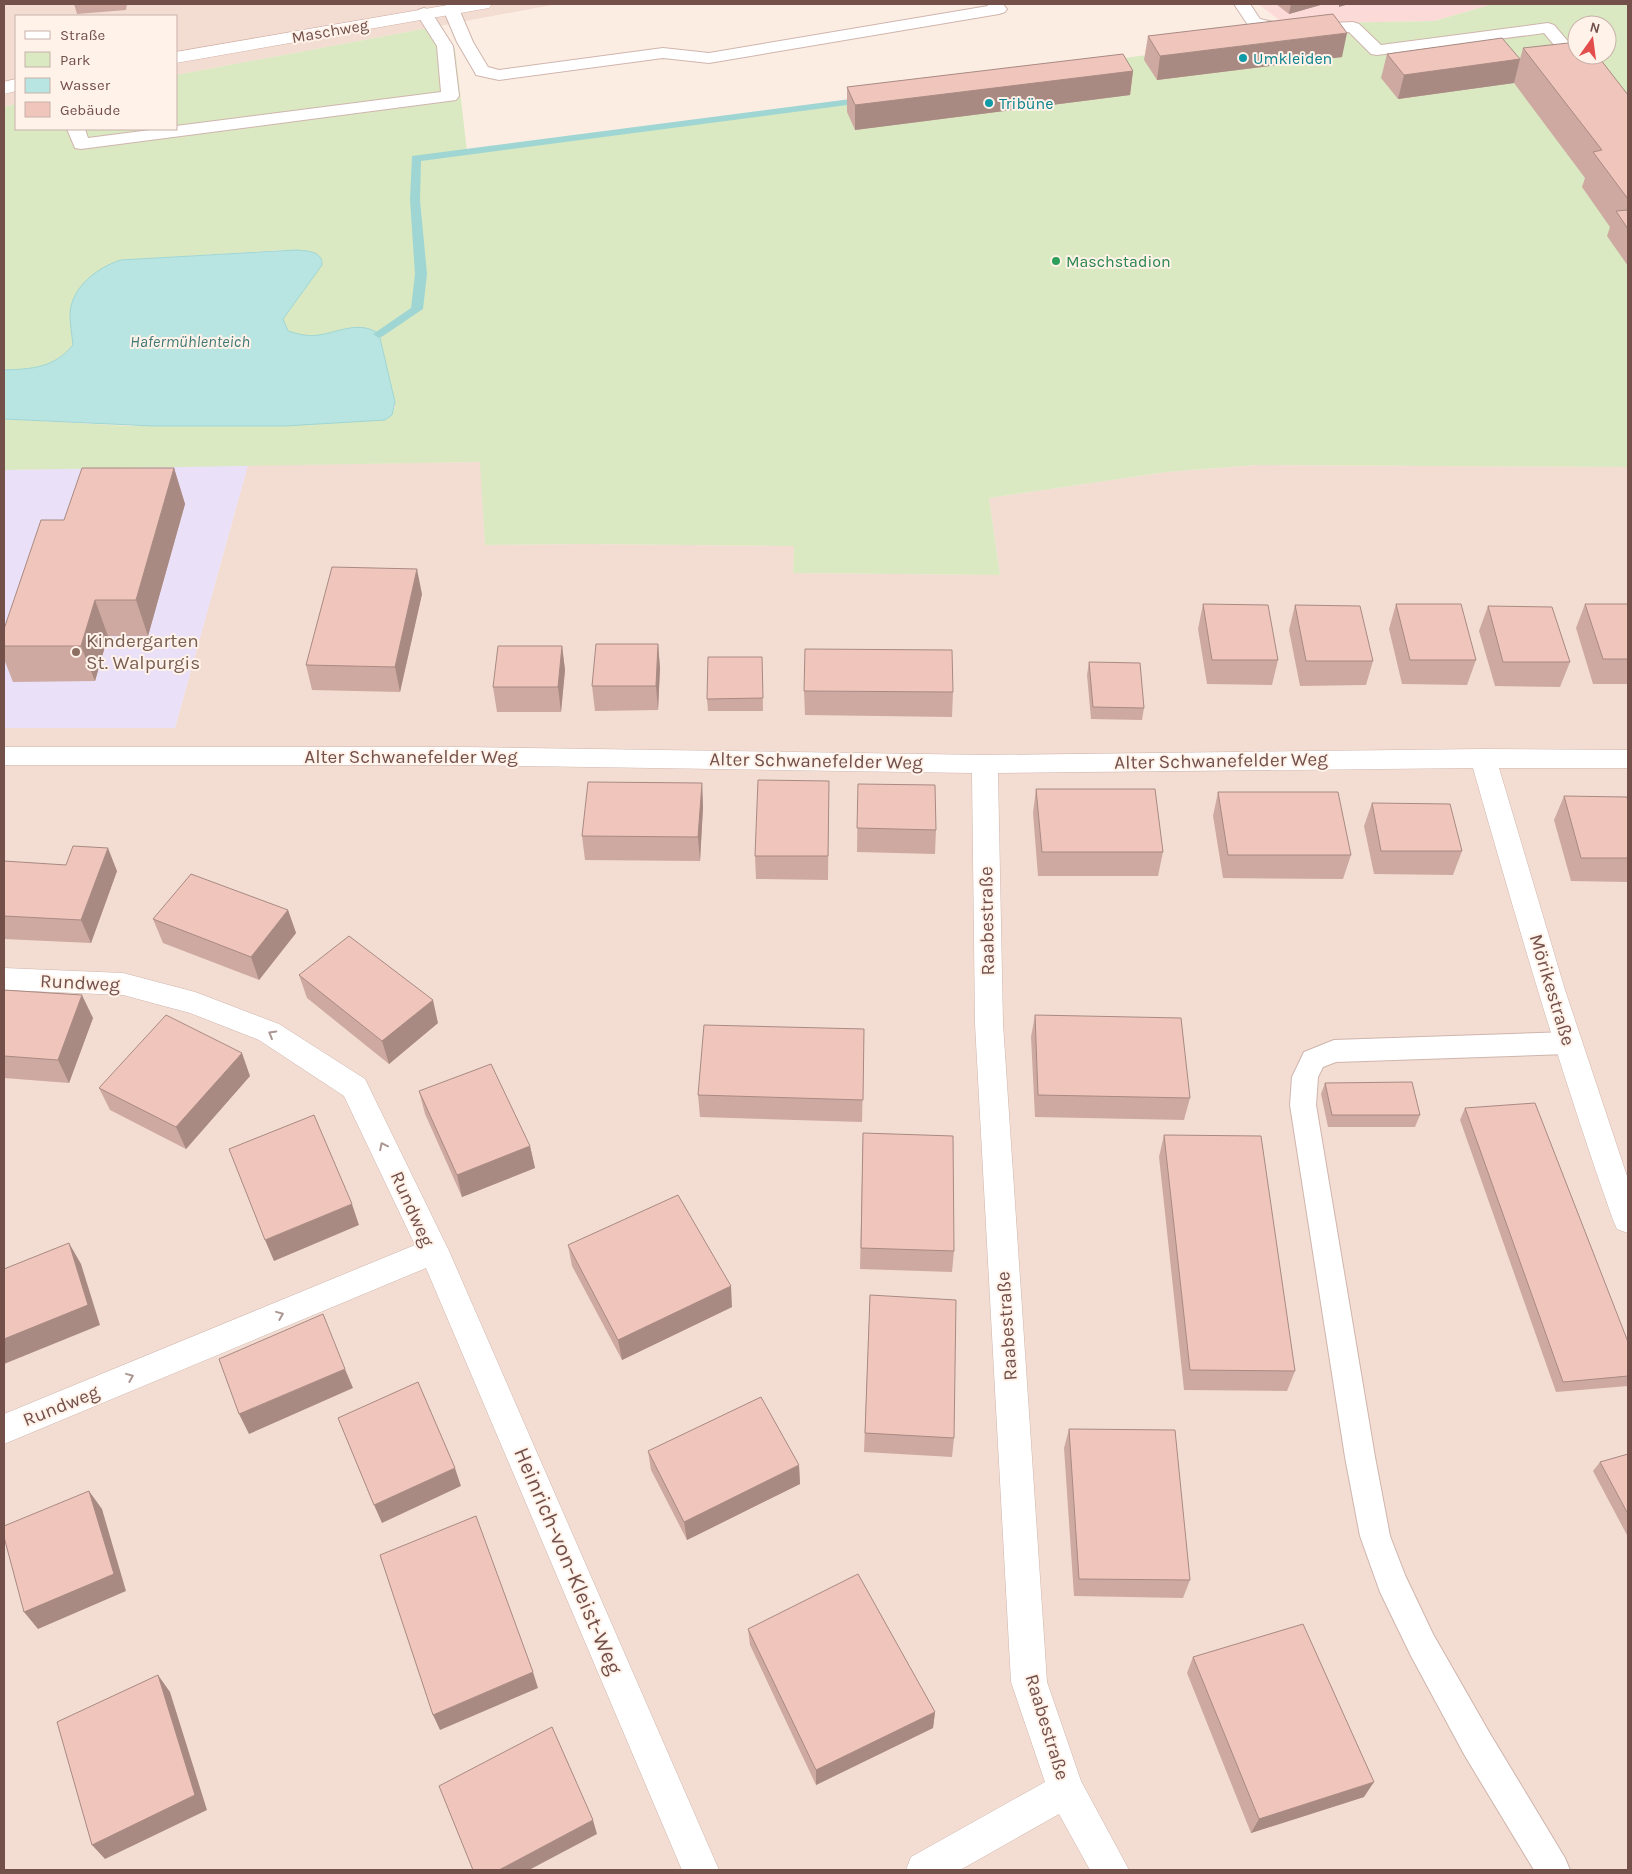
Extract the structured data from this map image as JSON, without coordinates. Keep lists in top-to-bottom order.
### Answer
{
  "streets": {
    "street": [
      "Maschweg",
      "Alter Schwanefelder Weg",
      "Raabestraße",
      "Rundweg",
      "Mörikestraße",
      "Heinrich-von-Kleist-Weg"
    ]
  },
  "crossings": [
    ["Alter Schwanefelder Weg", "Raabestraße"],
    ["Alter Schwanefelder Weg", "Mörikestraße"],
    ["Rundweg", "Heinrich-von-Kleist-Weg"]
  ],
  "water": ["Hafermühlenteich"],
  "places": [
    "Umkleiden",
    "Tribüne",
    "Maschstadion",
    "Kindergarten St. Walpurgis"
  ],
  "legend": [
    "Straße",
    "Park",
    "Wasser",
    "Gebäude"
  ],
  "north": "top"
}
